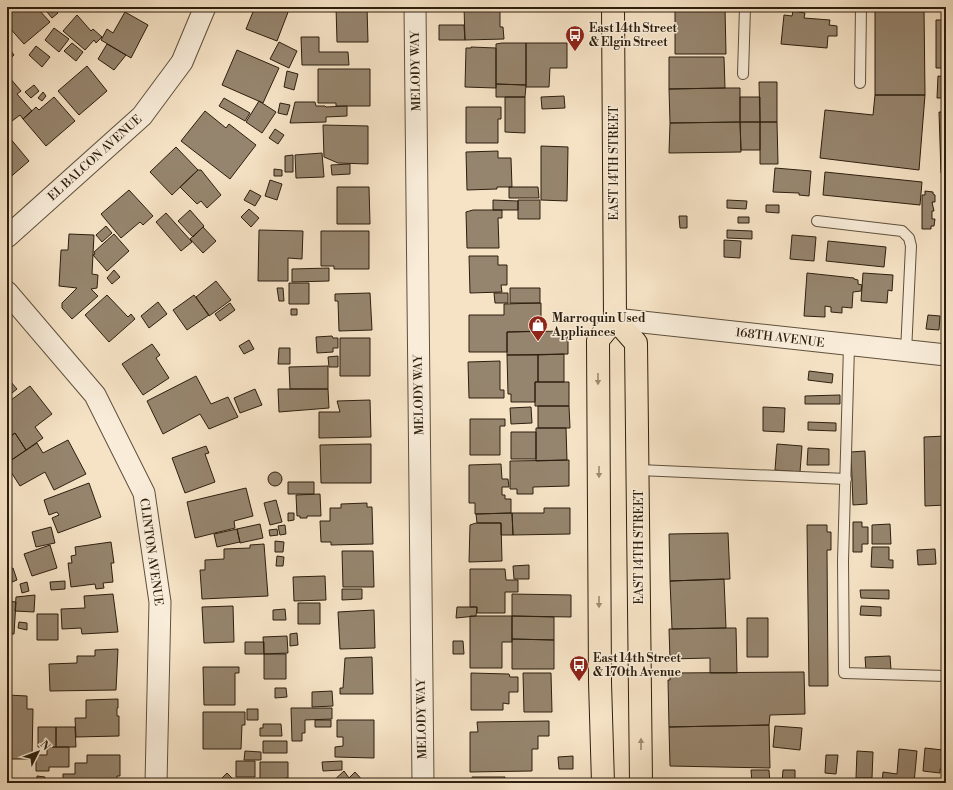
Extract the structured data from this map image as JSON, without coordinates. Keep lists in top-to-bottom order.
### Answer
{
  "streets": {
    "main road": ["EAST 14TH STREET"],
    "street": [
      "MELODY WAY",
      "EL BALCON AVENUE",
      "168TH AVENUE",
      "CLINTON AVENUE"
    ]
  },
  "crossings": [
    ["EAST 14TH STREET", "168TH AVENUE"]
  ],
  "places": {
    "bus stop": ["East 14th Street & Elgin Street", "East 14th Street & 170th Avenue"],
    "shop": ["Marroquin Used Appliances"]
  },
  "north": "top right"
}
